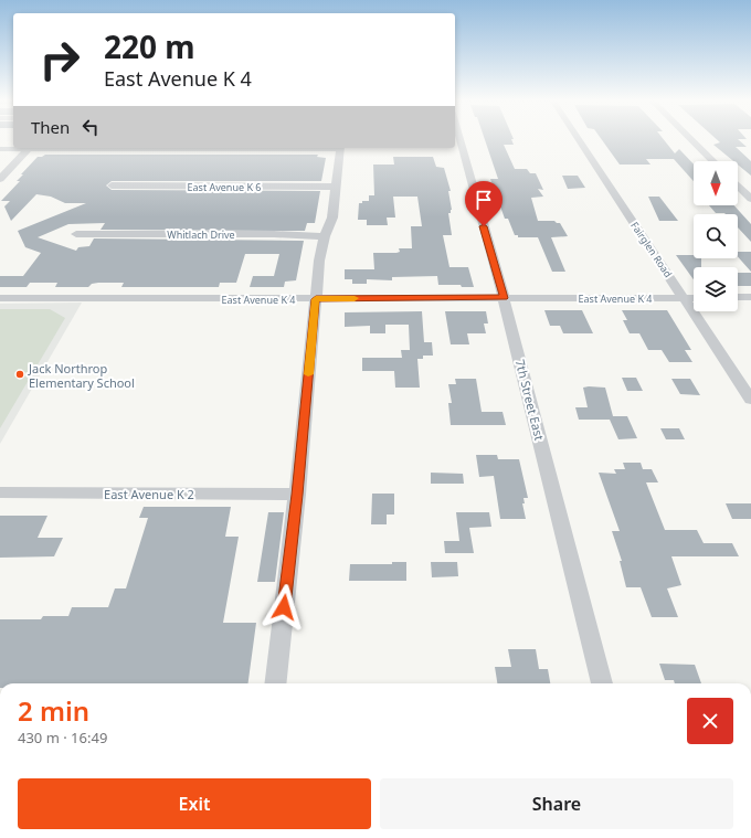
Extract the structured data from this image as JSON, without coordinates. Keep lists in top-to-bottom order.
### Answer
{
  "streets": {
    "street": [
      "East Avenue K 6",
      "Whitlach Drive",
      "Fairglen Road",
      "East Avenue K 4",
      "7th Street East",
      "East Avenue K 2"
    ]
  },
  "crossings": [
    ["Fairglen Road", "East Avenue K 4"],
    ["East Avenue K 4", "7th Street East"]
  ],
  "places": ["Jack Northrop Elementary School"],
  "north": "bottom",
  "page": {
    "turn": ["220 m", "East Avenue K 4"],
    "then": "Then",
    "heading": ["2 min", "430 m · 16:49"],
    "buttons": ["Exit", "Share"]
  }
}
